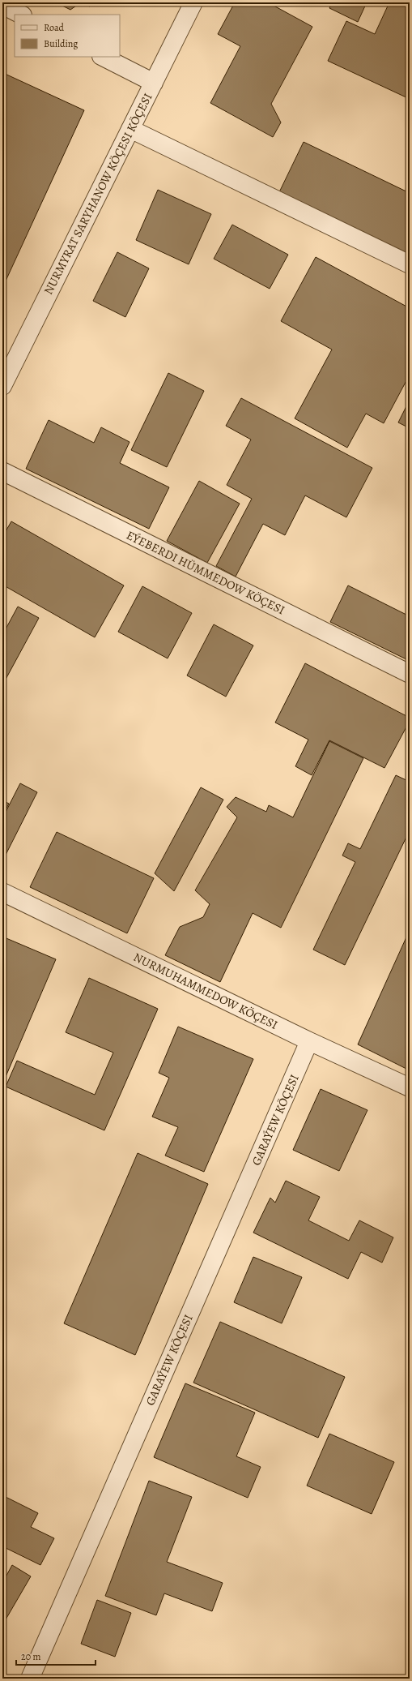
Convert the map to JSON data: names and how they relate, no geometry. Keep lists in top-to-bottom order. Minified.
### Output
{"streets":{"street":["NURMYRAT SARYHANOW KÖÇESI KÖÇESI","EÝEBERDI HÜMMEDOW KÖÇESI","NURMUHAMMEDOW KÖÇESI","GARAÝEW KÖÇESI"]},"crossings":[["NURMUHAMMEDOW KÖÇESI","GARAÝEW KÖÇESI"]],"legend":["Road","Building"],"scale_bar":"20 m"}
